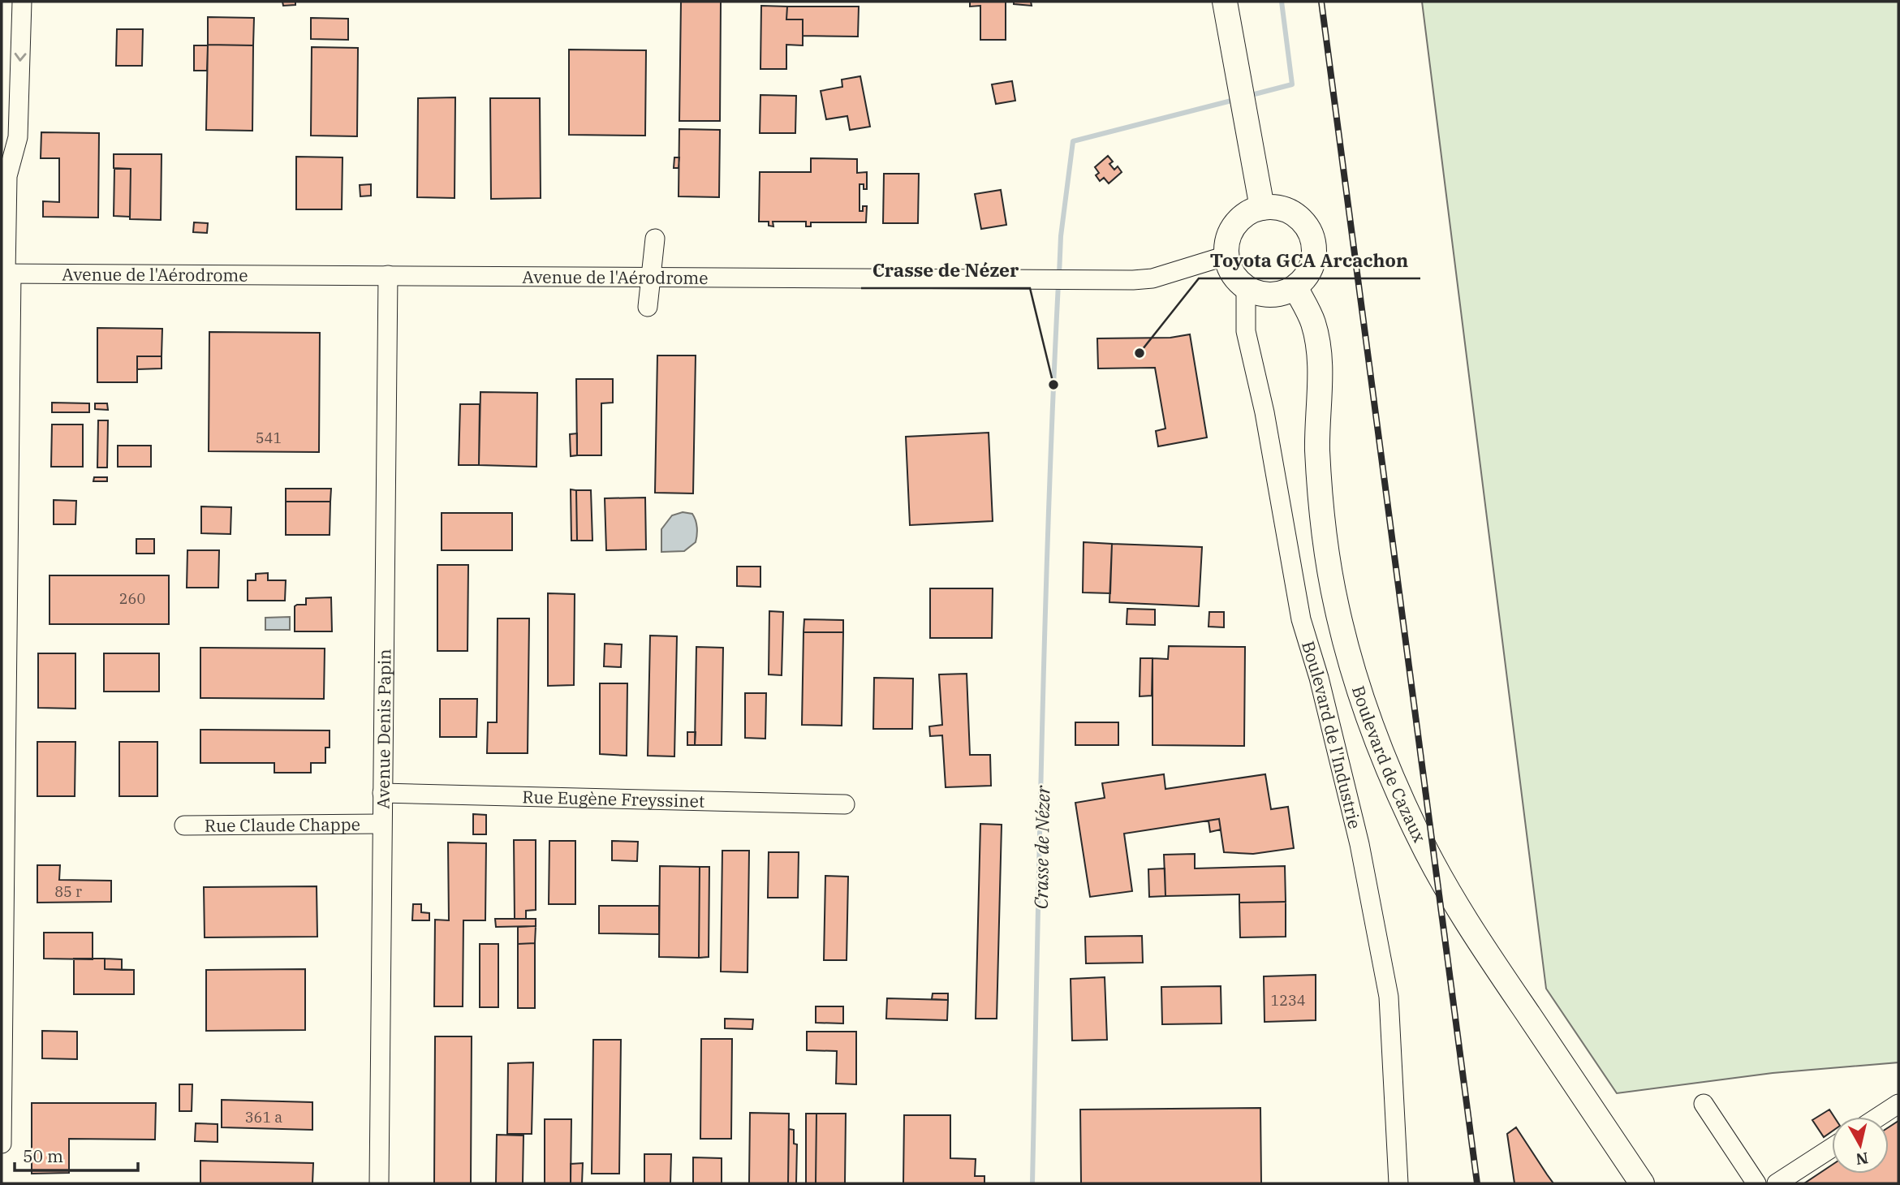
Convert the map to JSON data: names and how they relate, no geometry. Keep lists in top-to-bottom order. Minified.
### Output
{"streets":{"main road":["Boulevard de Cazaux"],"street":["Avenue de l'Aérodrome","Avenue Denis Papin","Boulevard de l'Industrie","Rue Eugène Freyssinet","Rue Claude Chappe"]},"crossings":[["Avenue de l'Aérodrome","Avenue Denis Papin"],["Avenue de l'Aérodrome","Boulevard de l'Industrie"],["Avenue de l'Aérodrome","Boulevard de Cazaux"],["Avenue Denis Papin","Rue Eugène Freyssinet"],["Avenue Denis Papin","Rue Claude Chappe"],["Boulevard de l'Industrie","Boulevard de Cazaux"]],"water":["Crasse de Nézer"],"places":["Toyota GCA Arcachon","Crasse de Nézer"],"house_numbers":["541","260","85 r","1234","361 a"],"scale_bar":"50 m","north":"bottom"}
